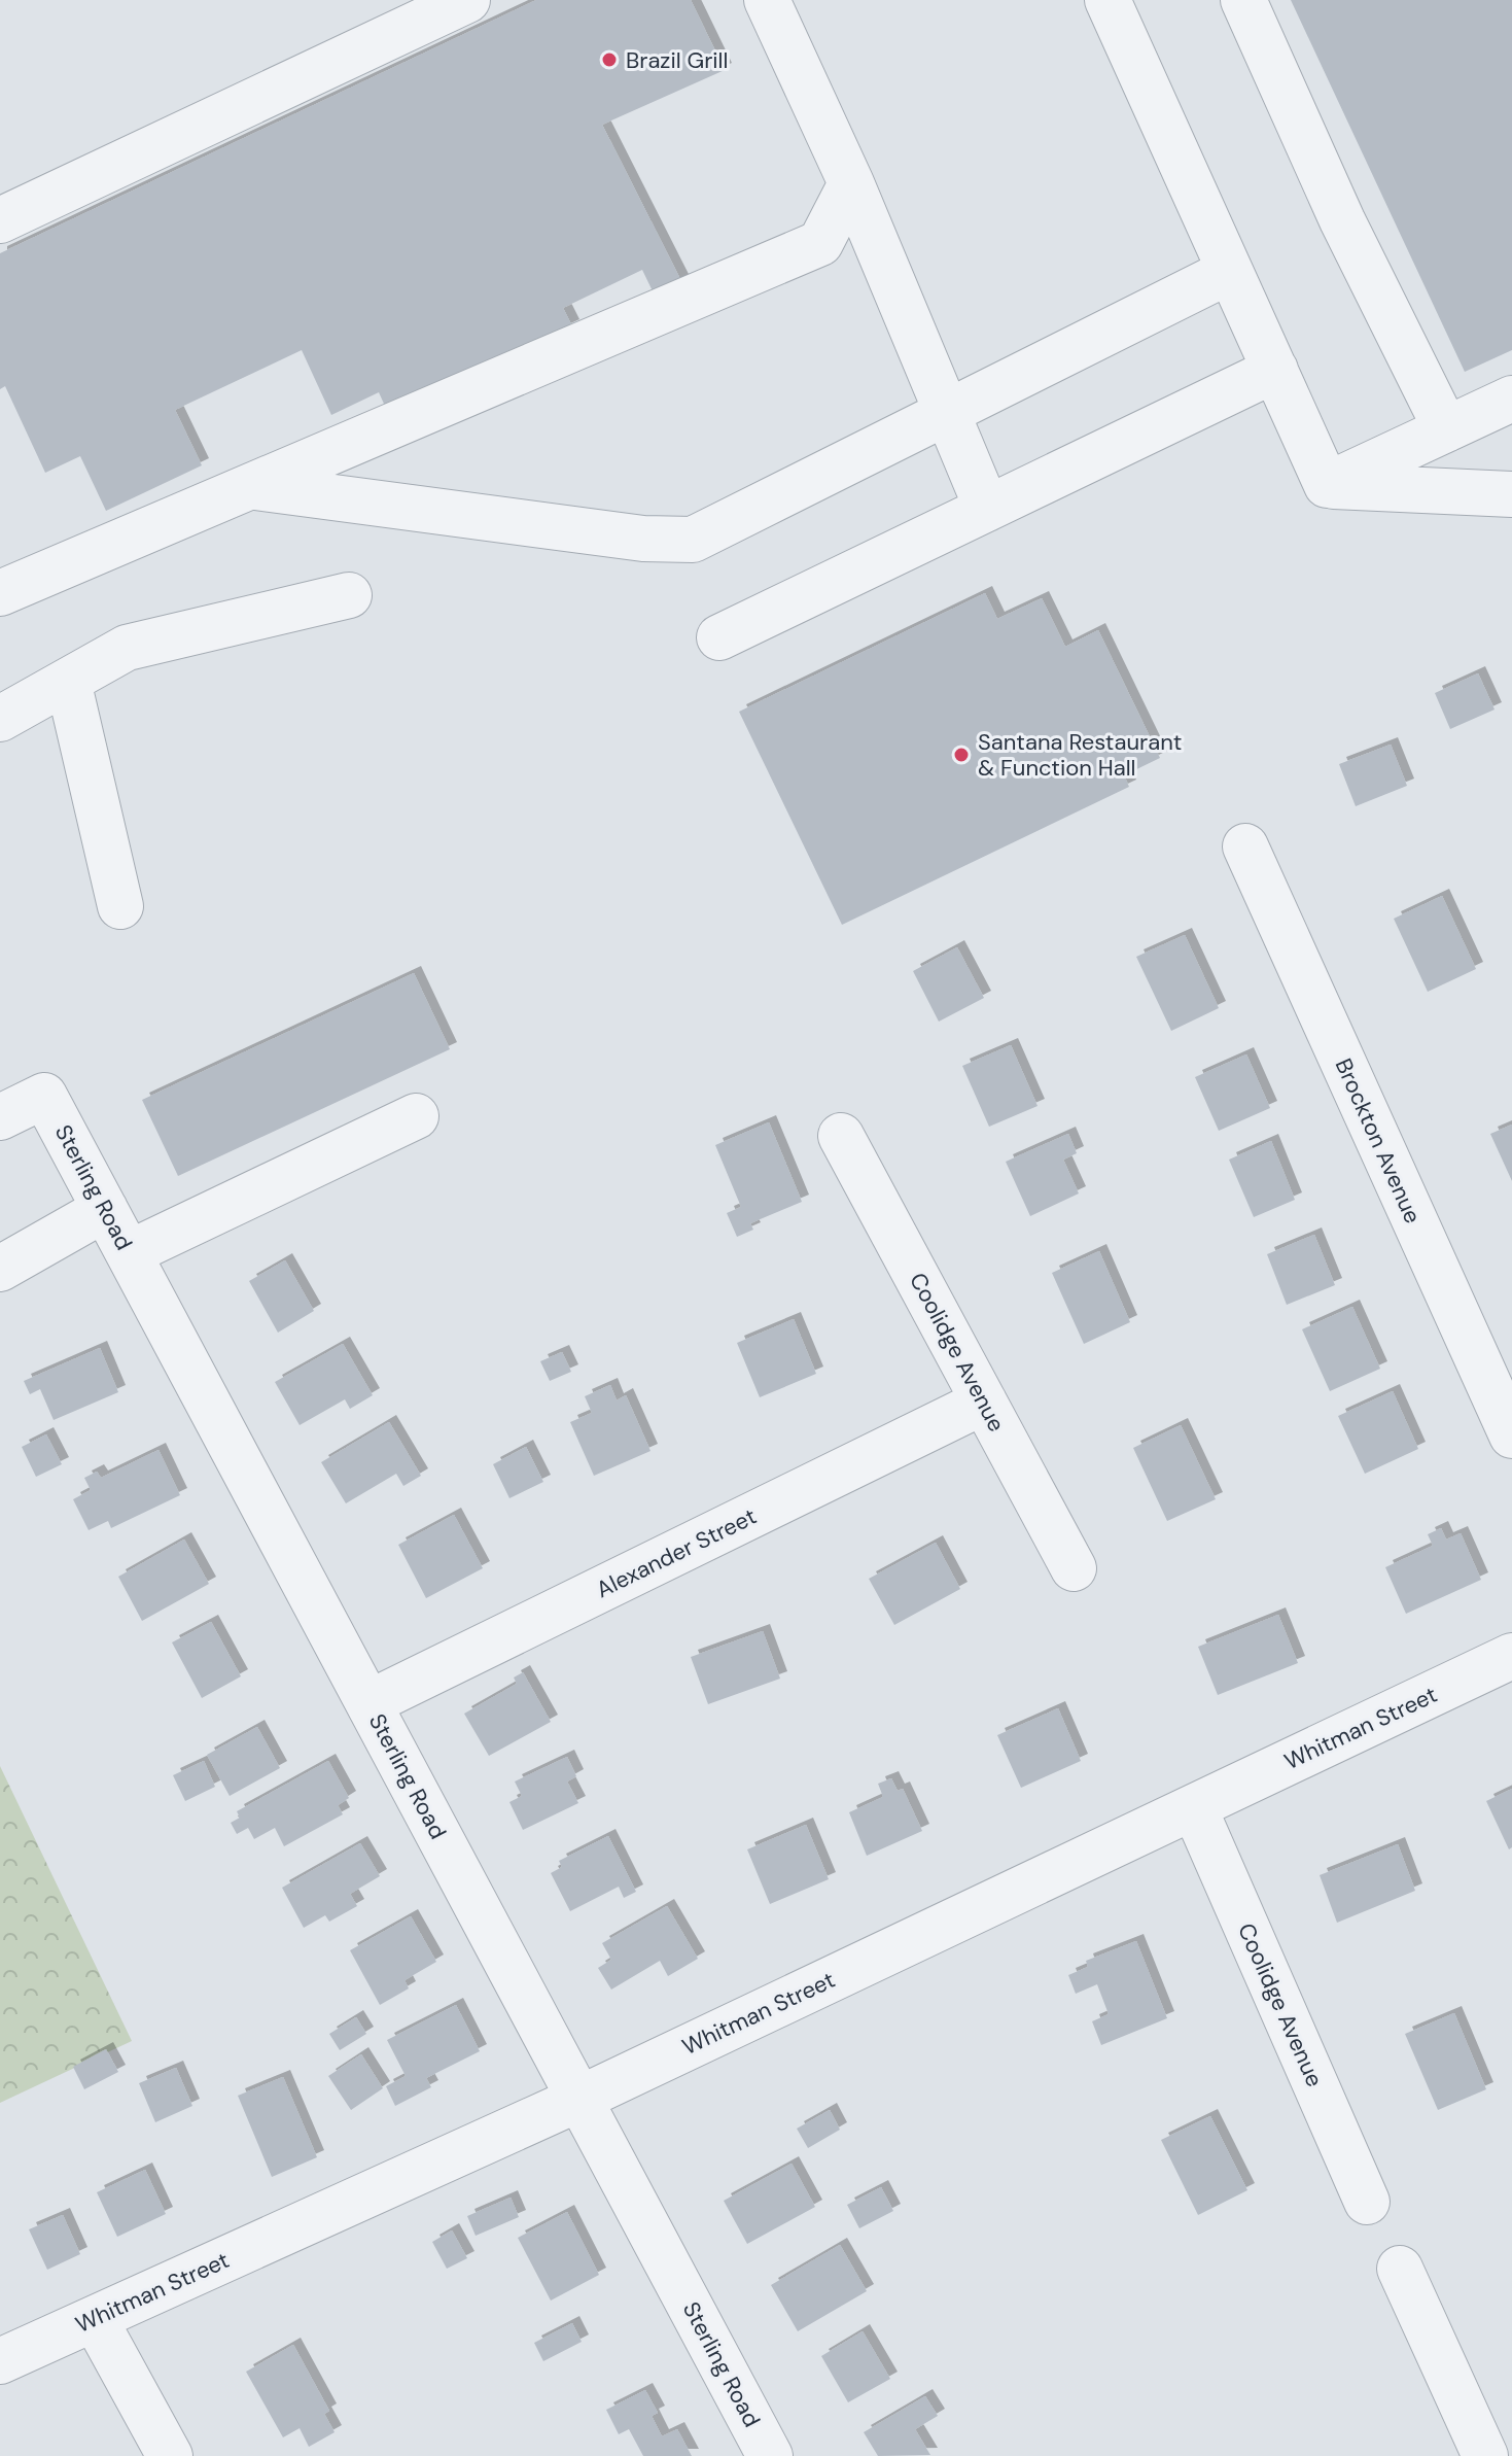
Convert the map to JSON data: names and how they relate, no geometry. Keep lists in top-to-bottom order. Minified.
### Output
{"streets":{"street":["Brockton Avenue","Sterling Road","Coolidge Avenue","Alexander Street","Whitman Street"]},"crossings":[["Sterling Road","Alexander Street"],["Sterling Road","Whitman Street"],["Coolidge Avenue","Alexander Street"],["Coolidge Avenue","Whitman Street"]],"places":["Brazil Grill","Santana Restaurant & Function Hall"]}
